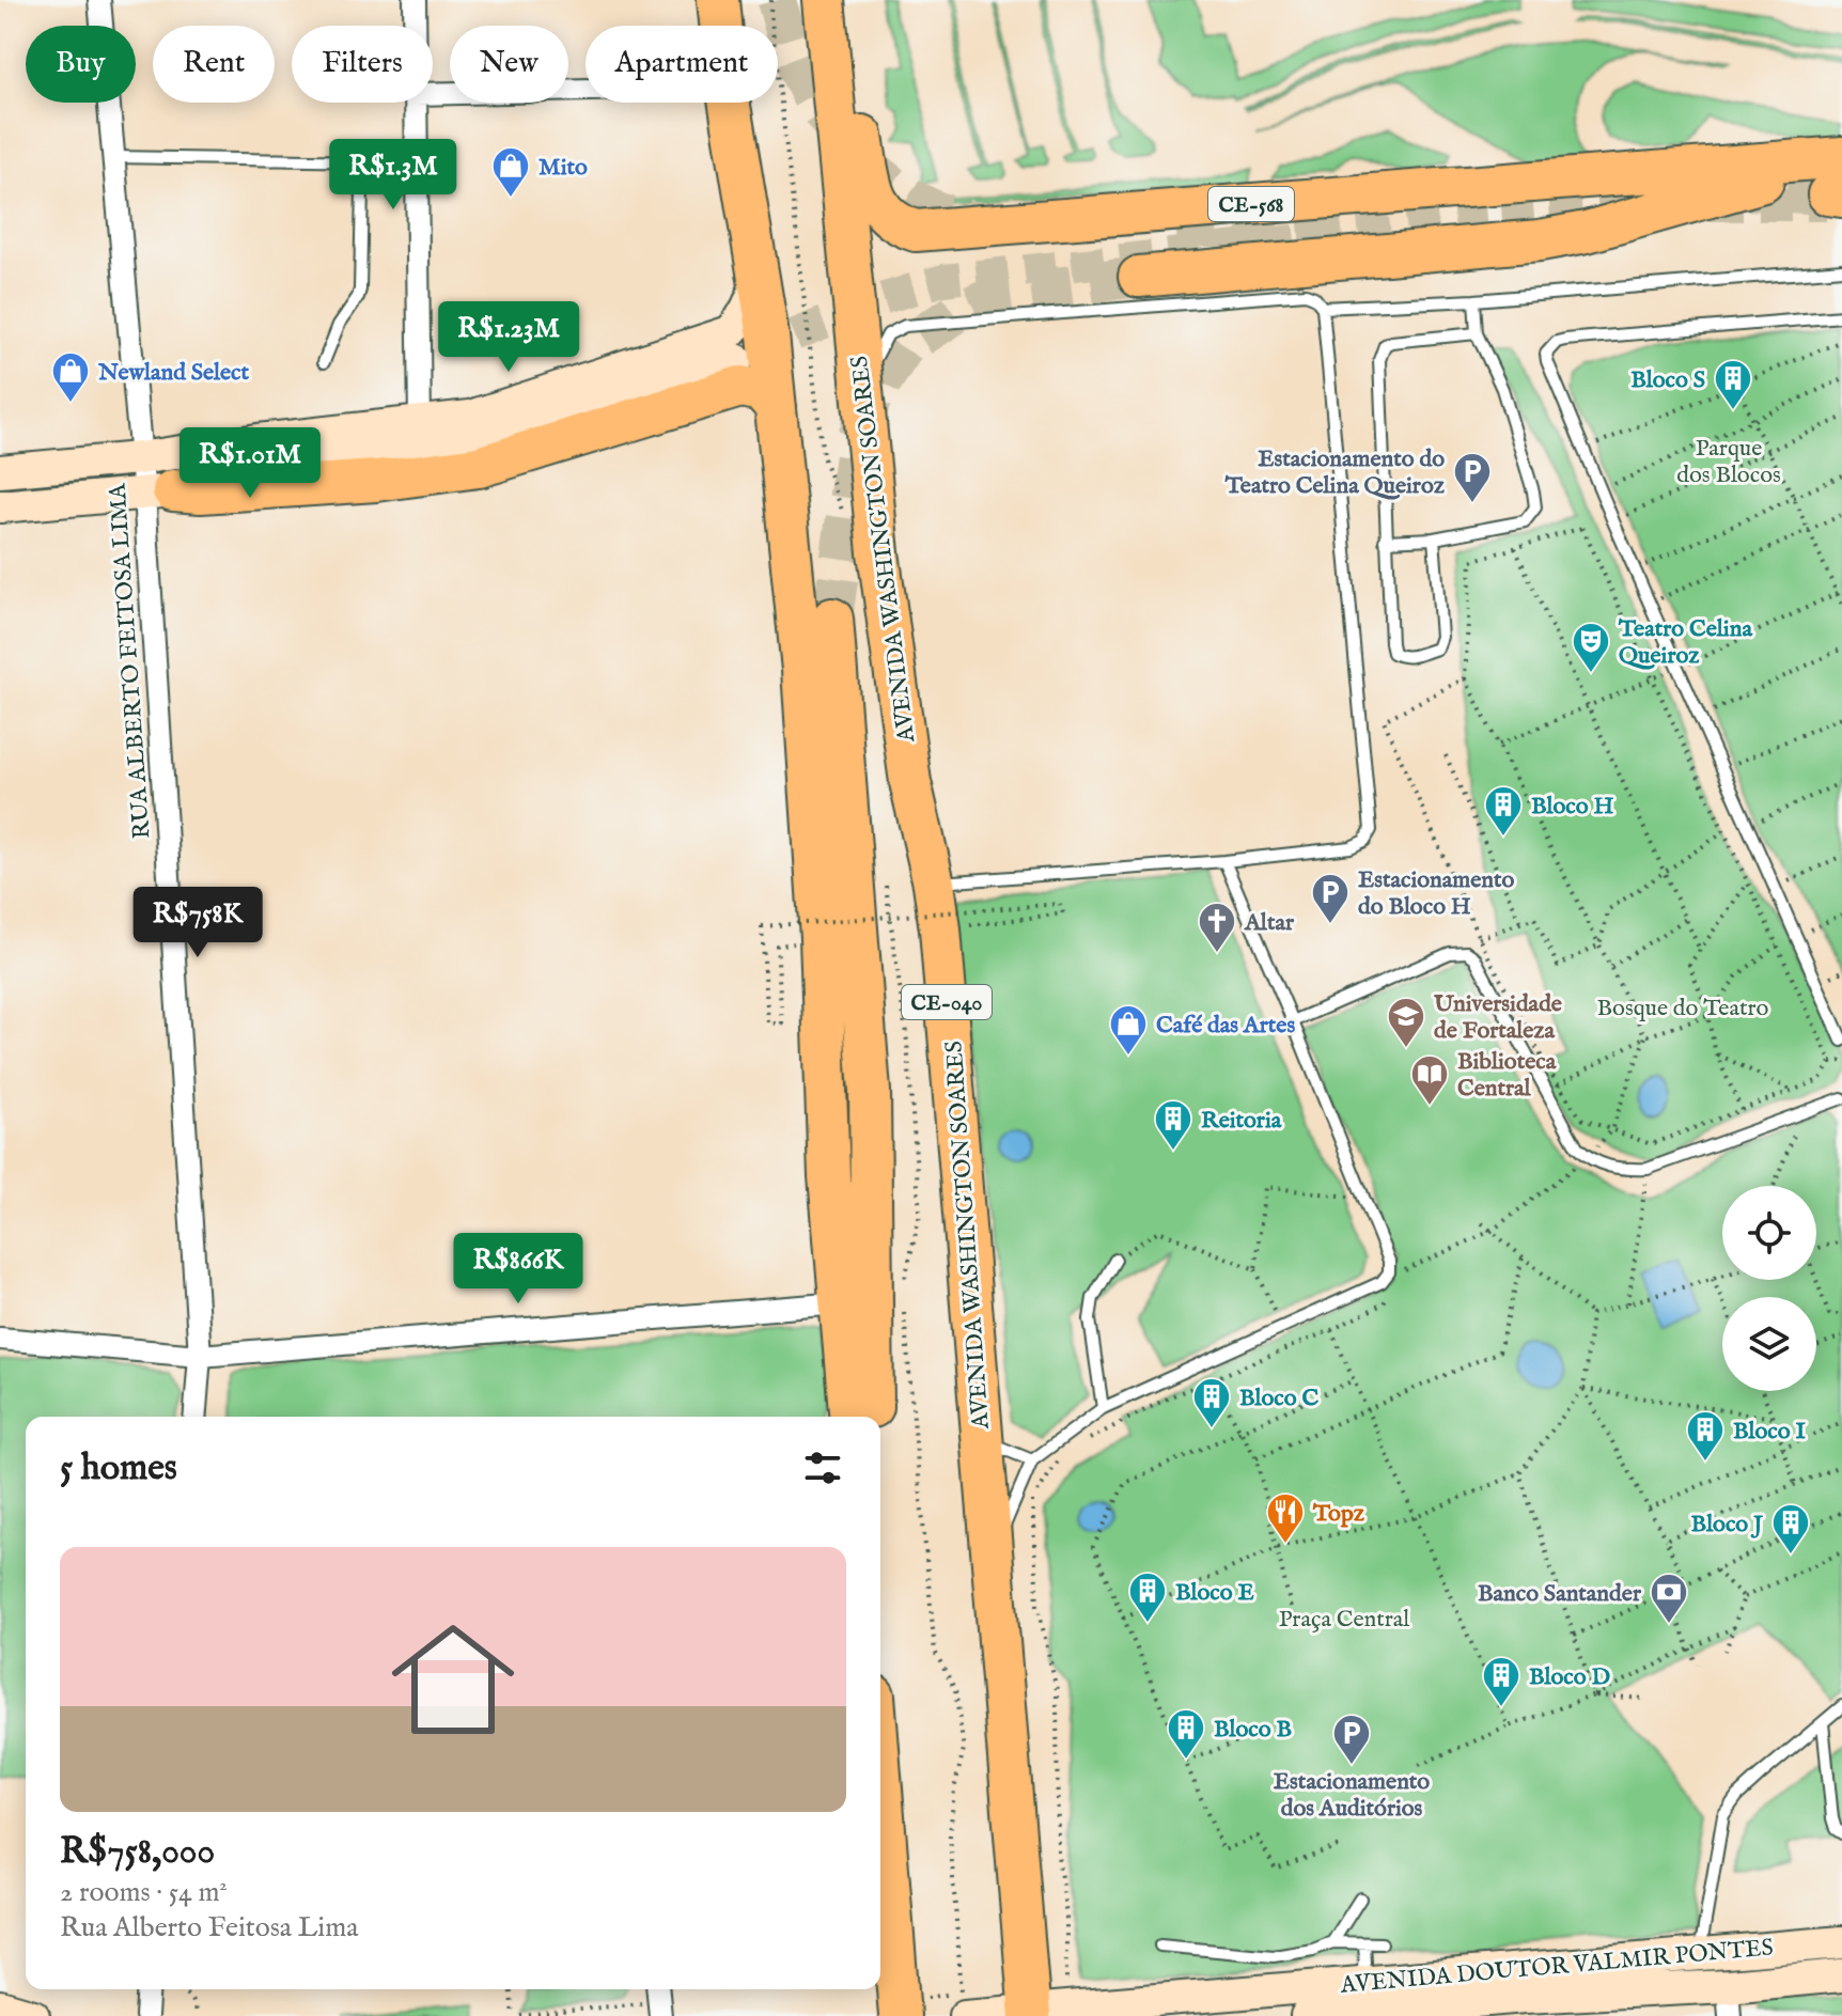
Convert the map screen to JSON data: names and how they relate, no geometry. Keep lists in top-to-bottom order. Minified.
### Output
{"streets":{"highway":["CE-568","AVENIDA WASHINGTON SOARES","CE-040"],"main road":["AVENIDA DOUTOR VALMIR PONTES"],"street":["RUA ALBERTO FEITOSA LIMA"]},"crossings":[["AVENIDA WASHINGTON SOARES","AVENIDA DOUTOR VALMIR PONTES"]],"parks":["Parque dos Blocos","Bosque do Teatro","Praça Central"],"places":{"shop":["Mito","Newland Select","Café das Artes"],"building":["Bloco S","Bloco H","Reitoria","Bloco C","Bloco I","Bloco J","Bloco E","Bloco D","Bloco B"],"parking":["Estacionamento do Teatro Celina Queiroz","Estacionamento do Bloco H","Estacionamento dos Auditórios"],"theatre":["Teatro Celina Queiroz"],"church":["Altar"],"school or university":["Universidade de Fortaleza"],"library":["Biblioteca Central"],"restaurant":["Topz"],"bank":["Banco Santander"]},"page":{"chip":["Buy","Rent","Filters","New","Apartment"],"price":["R$1.3M","R$1.23M","R$1.01M","R$758K","R$866K"],"heading":"5 homes","list":[{"name":"R$758,000","note":"2 rooms · 54 m² · Rua Alberto Feitosa Lima"}]}}
